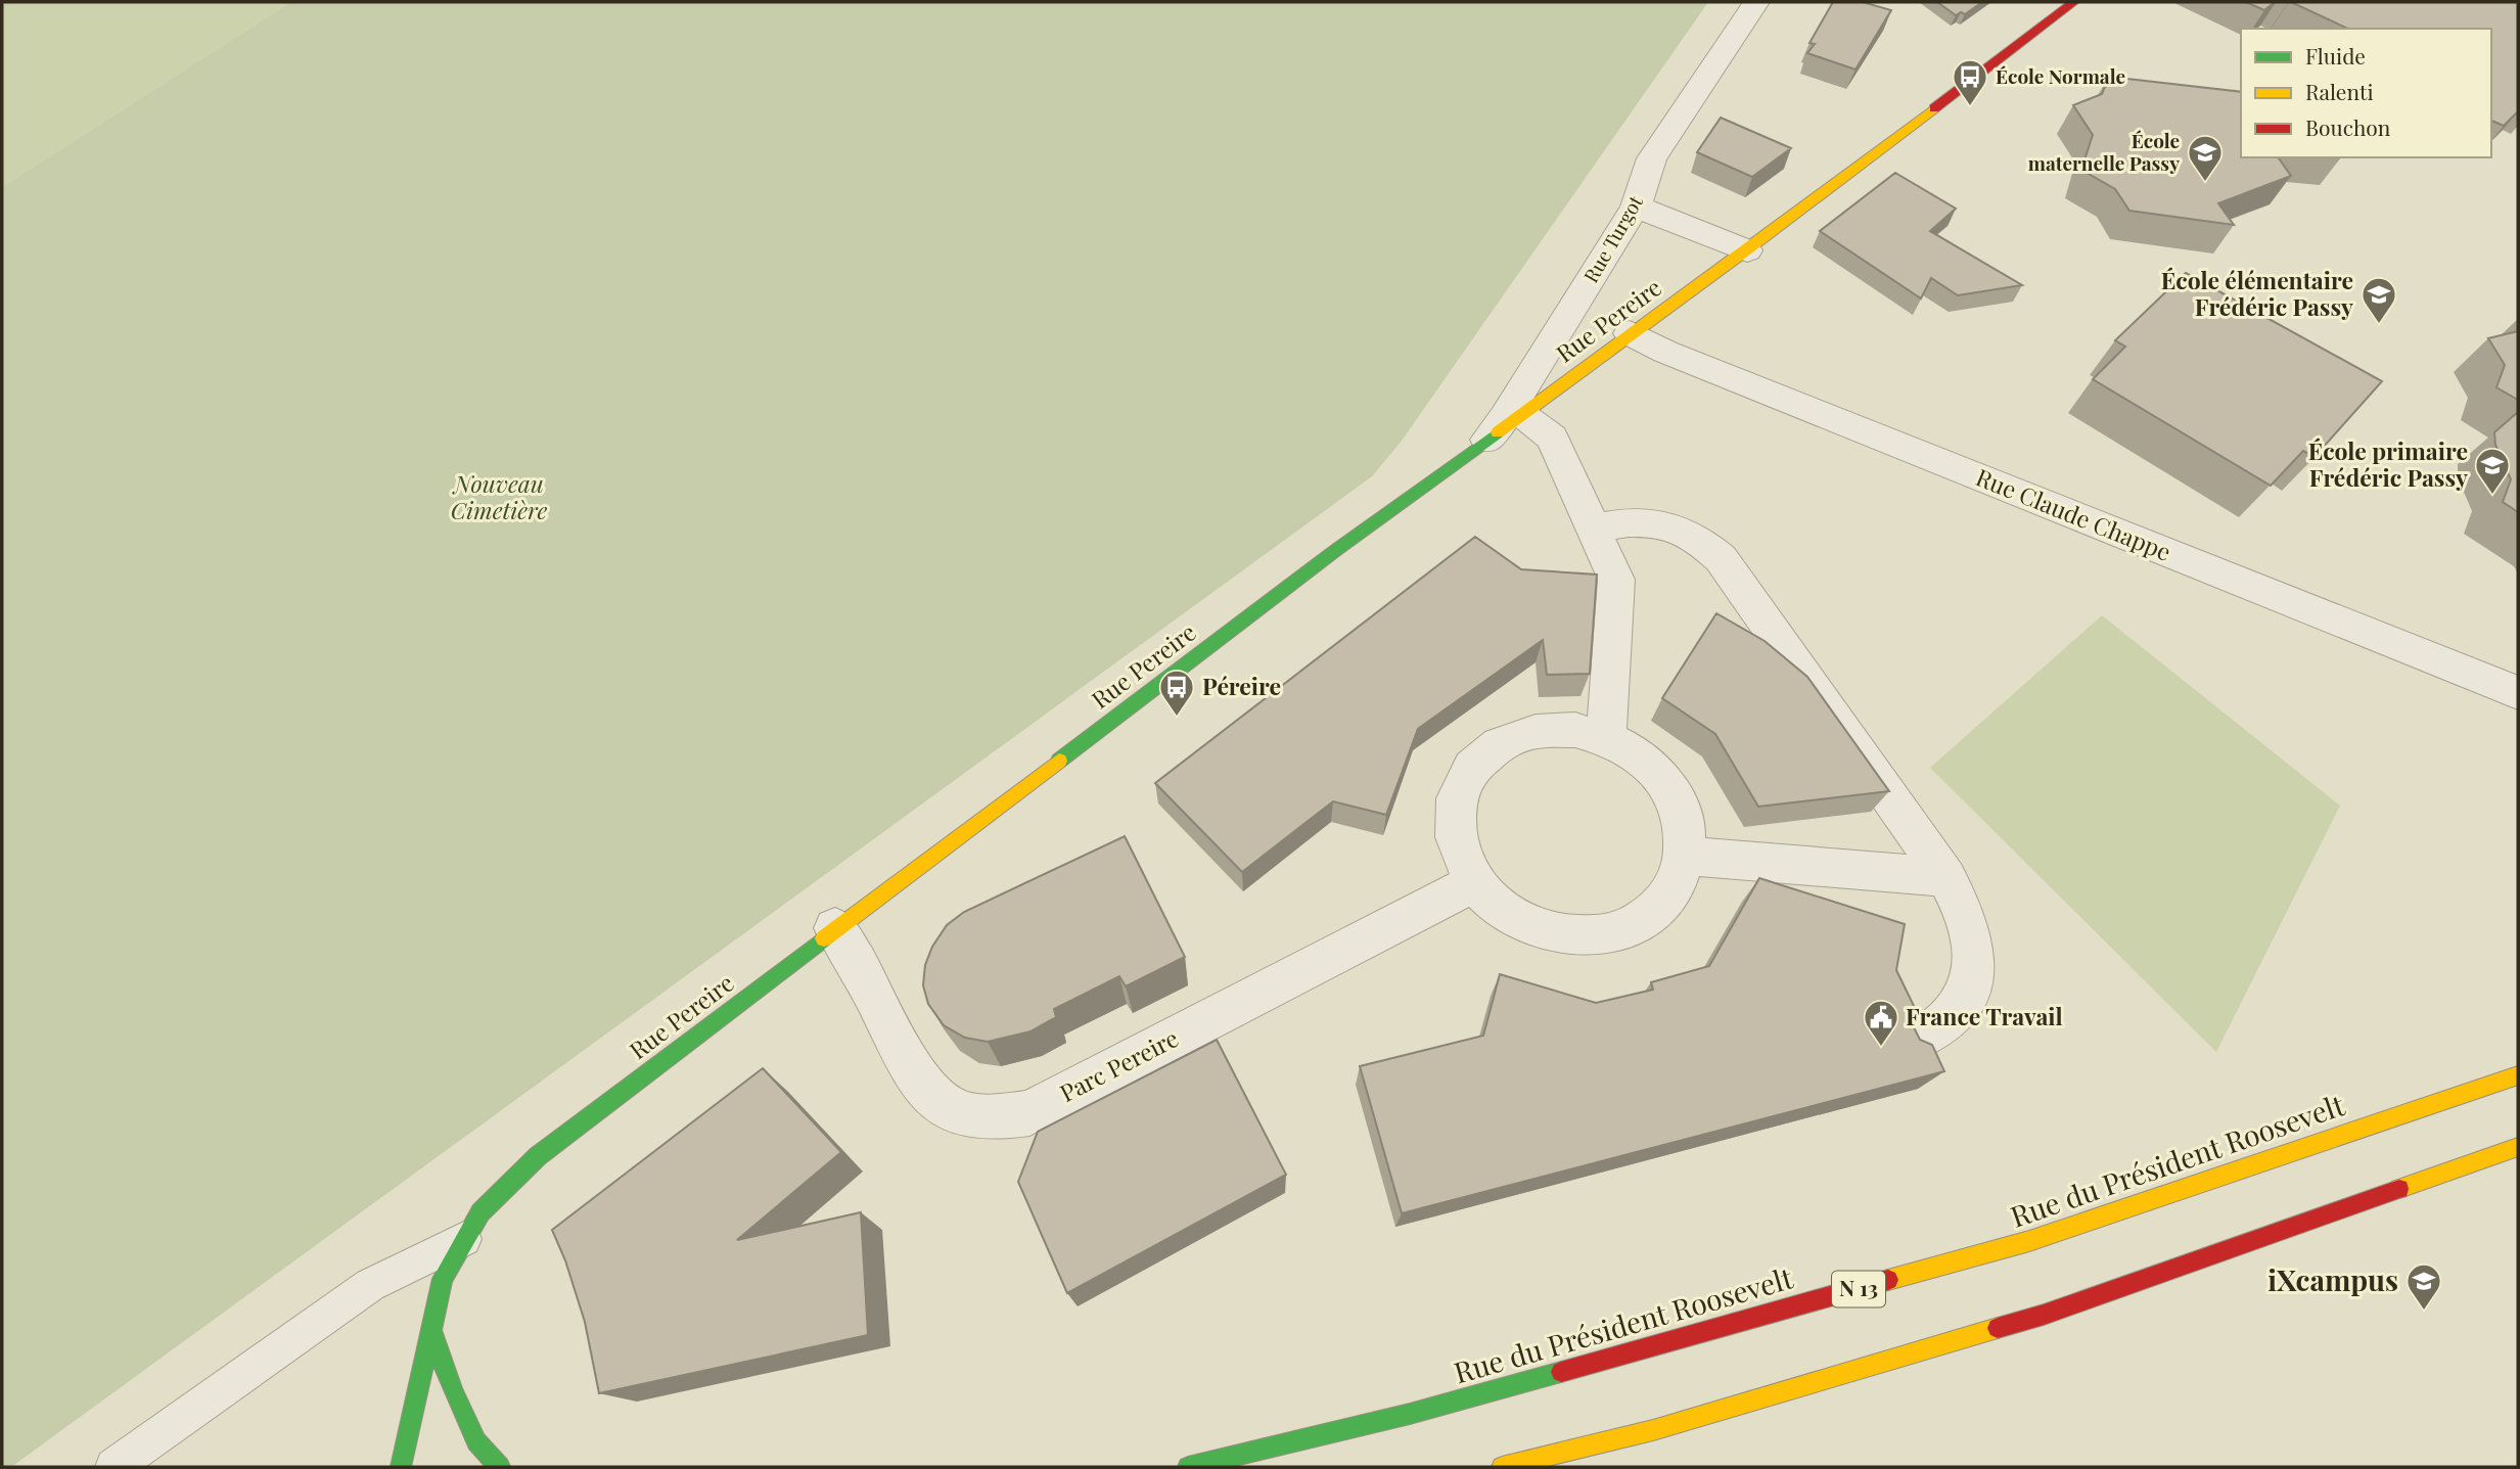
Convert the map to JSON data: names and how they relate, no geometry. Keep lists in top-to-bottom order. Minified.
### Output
{"streets":{"street":["Rue Turgot","Rue Pereire","Rue Claude Chappe","Parc Pereire","Rue du Président Roosevelt","N 13"]},"crossings":[["Rue Turgot","Rue Pereire"],["Rue Pereire","Rue Claude Chappe"],["Rue Pereire","Parc Pereire"]],"parks":["Nouveau Cimetière"],"places":{"bus stop":["École Normale","Péreire"],"school or university":["École maternelle Passy","École élémentaire Frédéric Passy","École primaire Frédéric Passy","iXcampus"],"public building":["France Travail"]},"legend":["Fluide","Ralenti","Bouchon"]}
